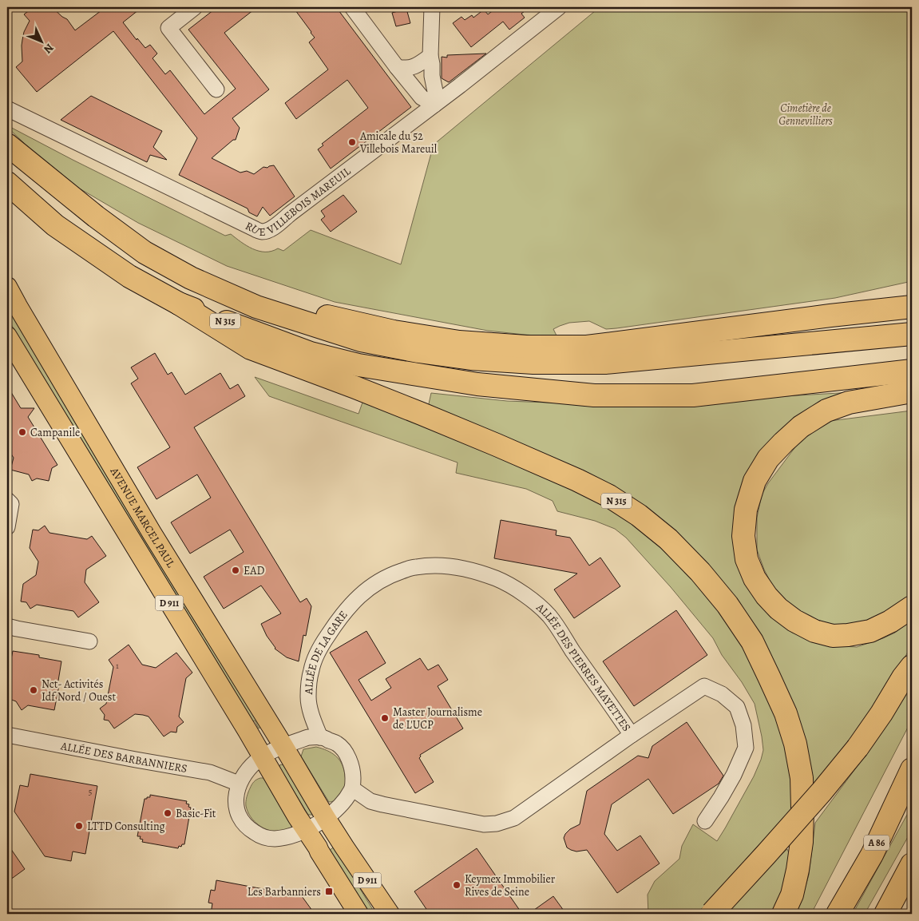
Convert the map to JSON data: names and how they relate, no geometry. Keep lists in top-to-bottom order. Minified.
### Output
{"streets":{"highway":["N 315","A 86"],"main road":["AVENUE MARCEL PAUL","D 911"],"street":["RUE VILLEBOIS MAREUIL","ALLÉE DE LA GARE","ALLÉE DES PIERRES MAYETTES","ALLÉE DES BARBANNIERS"]},"crossings":[["ALLÉE DE LA GARE","ALLÉE DES PIERRES MAYETTES"]],"parks":["Cimetière de Gennevilliers"],"places":{"other":["Amicale du 52 Villebois Mareuil","Campanile","EAD","Nct- Activités Idf Nord / Ouest","Master Journalisme de L'UCP","Basic-Fit","LTTD Consulting","Keymex Immobilier Rives de Seine"],"transit":["Les Barbanniers"]},"house_numbers":["1","5"],"north":"bottom right"}
